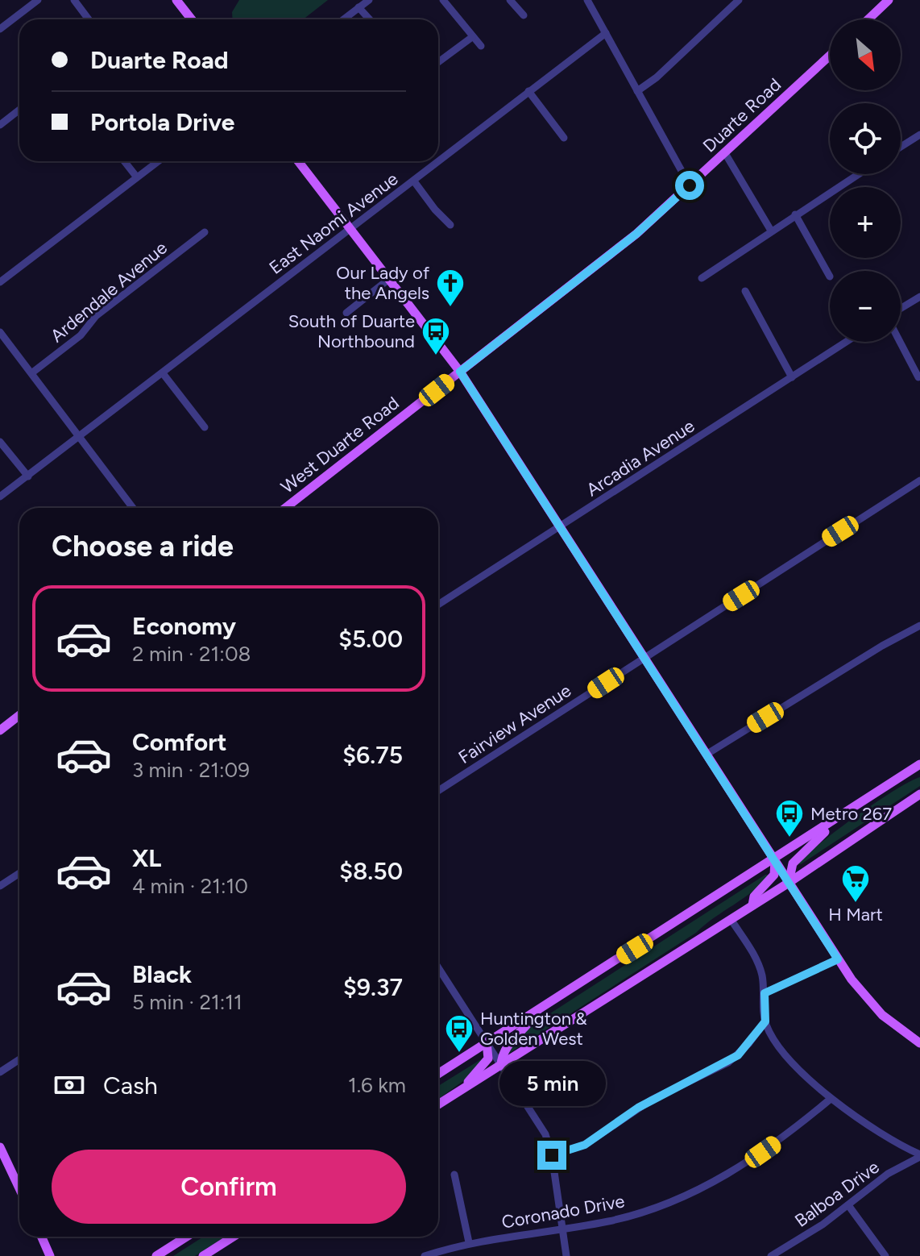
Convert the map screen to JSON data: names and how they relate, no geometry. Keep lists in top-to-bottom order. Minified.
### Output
{"streets":{"main road":["Duarte Road","West Duarte Road"],"street":["East Naomi Avenue","Ardendale Avenue","Arcadia Avenue","Fairview Avenue","Balboa Drive","Coronado Drive"]},"crossings":[["Duarte Road","West Duarte Road"]],"places":{"church":["Our Lady of the Angels"],"bus stop":["South of Duarte Northbound","Metro 267","Huntington & Golden West"],"supermarket":["H Mart"]},"north":"bottom right","page":{"map_buttons":["+","−"],"banner":["Duarte Road","Portola Drive"],"heading":"Choose a ride","list":[{"name":"Economy","note":"2 min · 21:08","value":"$5.00"},{"name":"Comfort","note":"3 min · 21:09","value":"$6.75"},{"name":"XL","note":"4 min · 21:10","value":"$8.50"},{"name":"Black","note":"5 min · 21:11","value":"$9.37"}],"pay":["Cash","1.6 km"],"bubble":"5 min","buttons":"Confirm"}}
